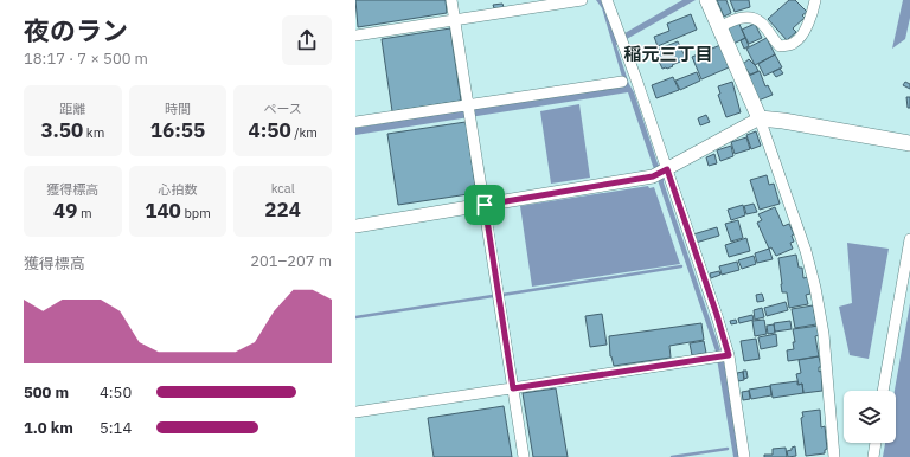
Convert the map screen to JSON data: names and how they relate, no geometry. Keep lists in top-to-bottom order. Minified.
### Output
{"districts":["稲元三丁目"],"page":{"heading":["夜のラン","18:17 · 7 × 500 m"],"stats":[["距離","3.50 km"],["時間","16:55"],["ペース","4:50 /km"],["獲得標高","49 m"],["心拍数","140 bpm"],["kcal","224"]],"chart":["獲得標高","201–207 m"],"list":[{"name":"500 m","note":"4:50"},{"name":"1.0 km","note":"5:14"}]}}
